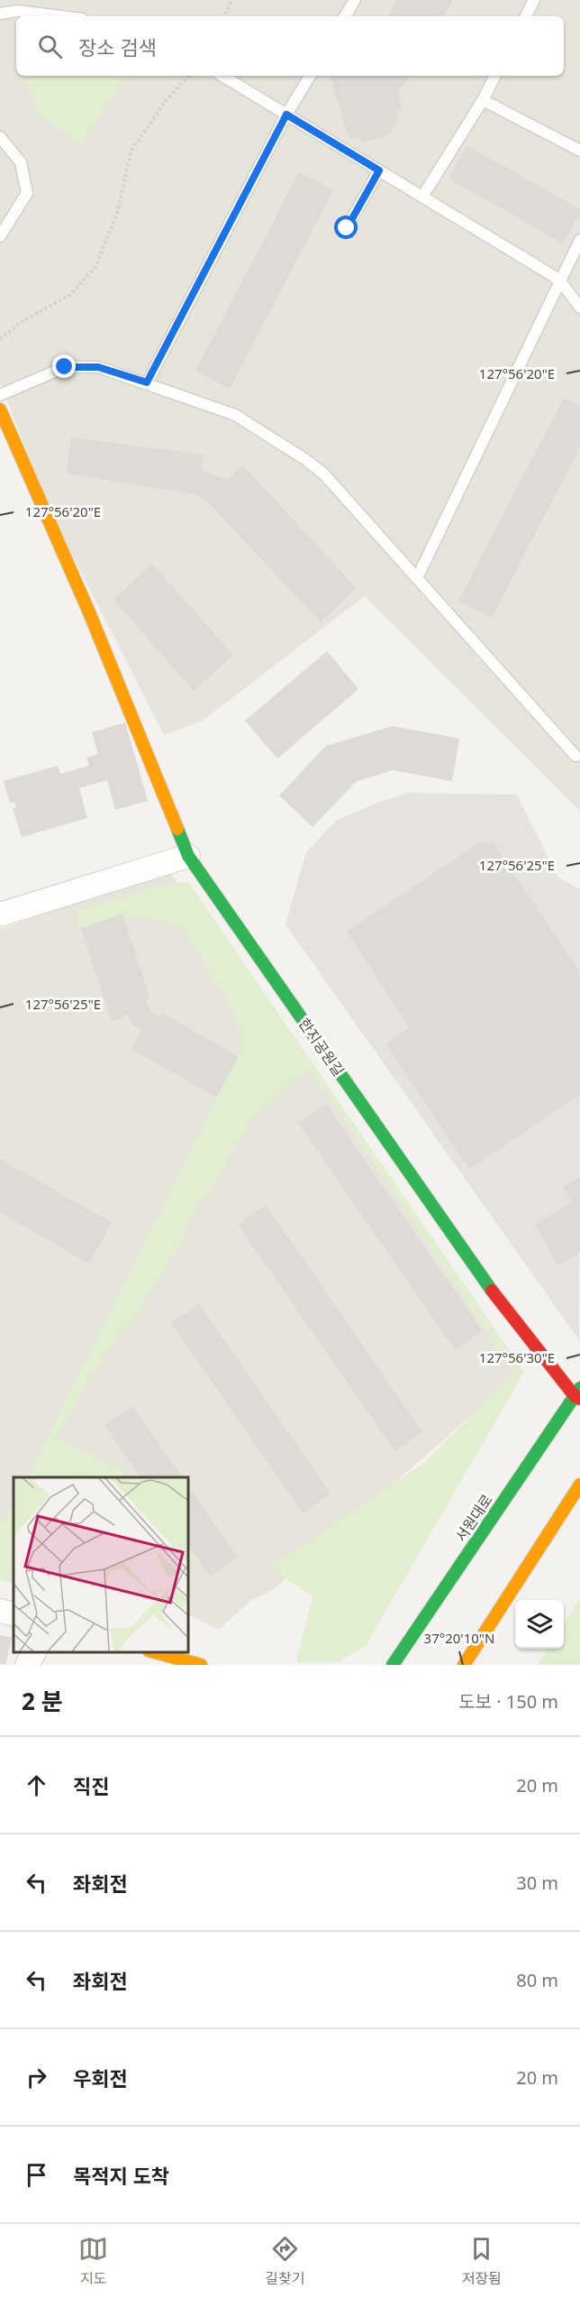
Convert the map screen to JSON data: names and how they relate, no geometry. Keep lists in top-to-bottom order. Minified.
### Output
{"streets":{"street":["한지공원길","서원대로"]},"crossings":[["한지공원길","서원대로"]],"page":{"search":"장소 검색","heading":["2 분","도보 · 150 m"],"list":[["직진","20 m"],["좌회전","30 m"],["좌회전","80 m"],["우회전","20 m"],"목적지 도착"],"nav":["지도","길찾기","저장됨"]},"coordinates":["127°56'20\"E","127°56'25\"E","127°56'30\"E","37°20'10\"N"]}
